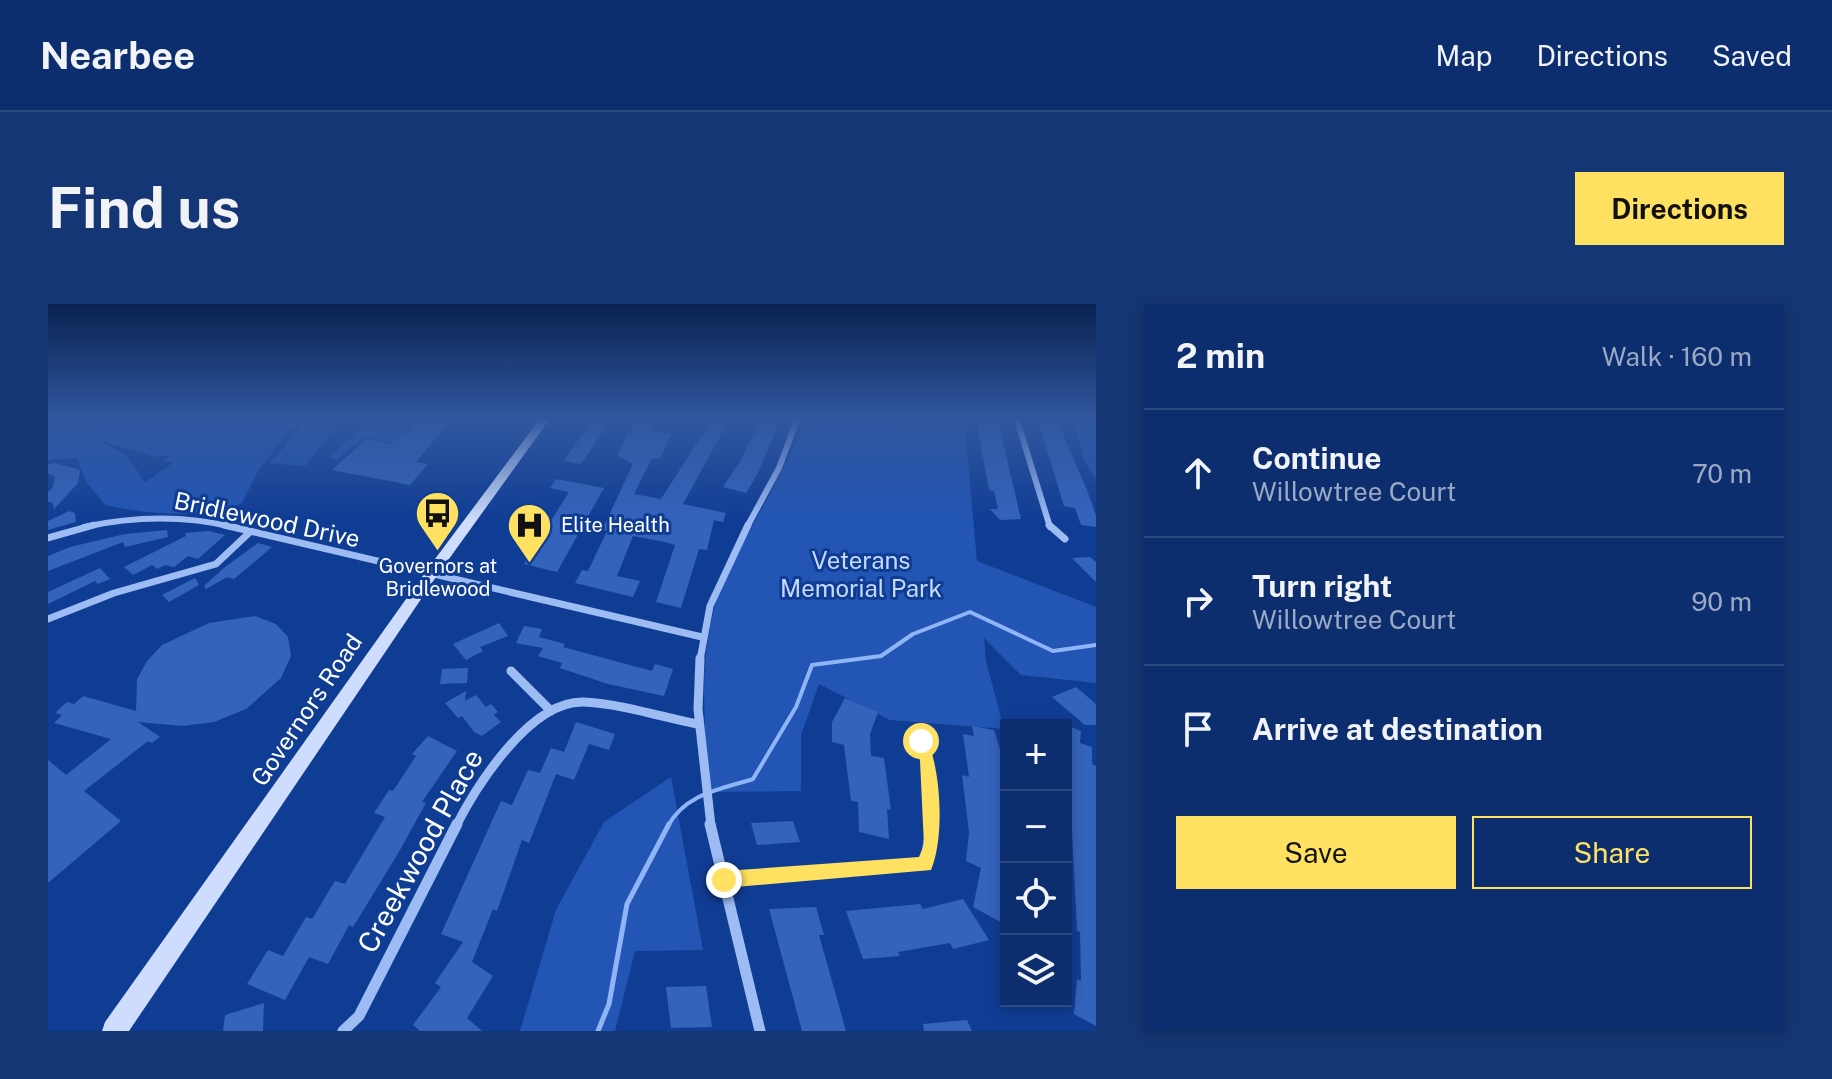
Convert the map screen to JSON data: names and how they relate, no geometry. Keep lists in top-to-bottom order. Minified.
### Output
{"streets":{"main road":["Governors Road"],"street":["Bridlewood Drive","Creekwood Place"]},"crossings":[["Bridlewood Drive","Governors Road"]],"parks":["Veterans Memorial Park"],"places":{"bus stop":["Governors at Bridlewood"],"hospital":["Elite Health"]},"page":{"header":"Nearbee","nav":["Map","Directions","Saved"],"buttons":["Directions",["Save","Share"]],"title":"Find us","heading":["2 min","Walk · 160 m"],"list":[["Continue","Willowtree Court","70 m"],["Turn right","Willowtree Court","90 m"],"Arrive at destination"],"map_buttons":["+","−"]}}
